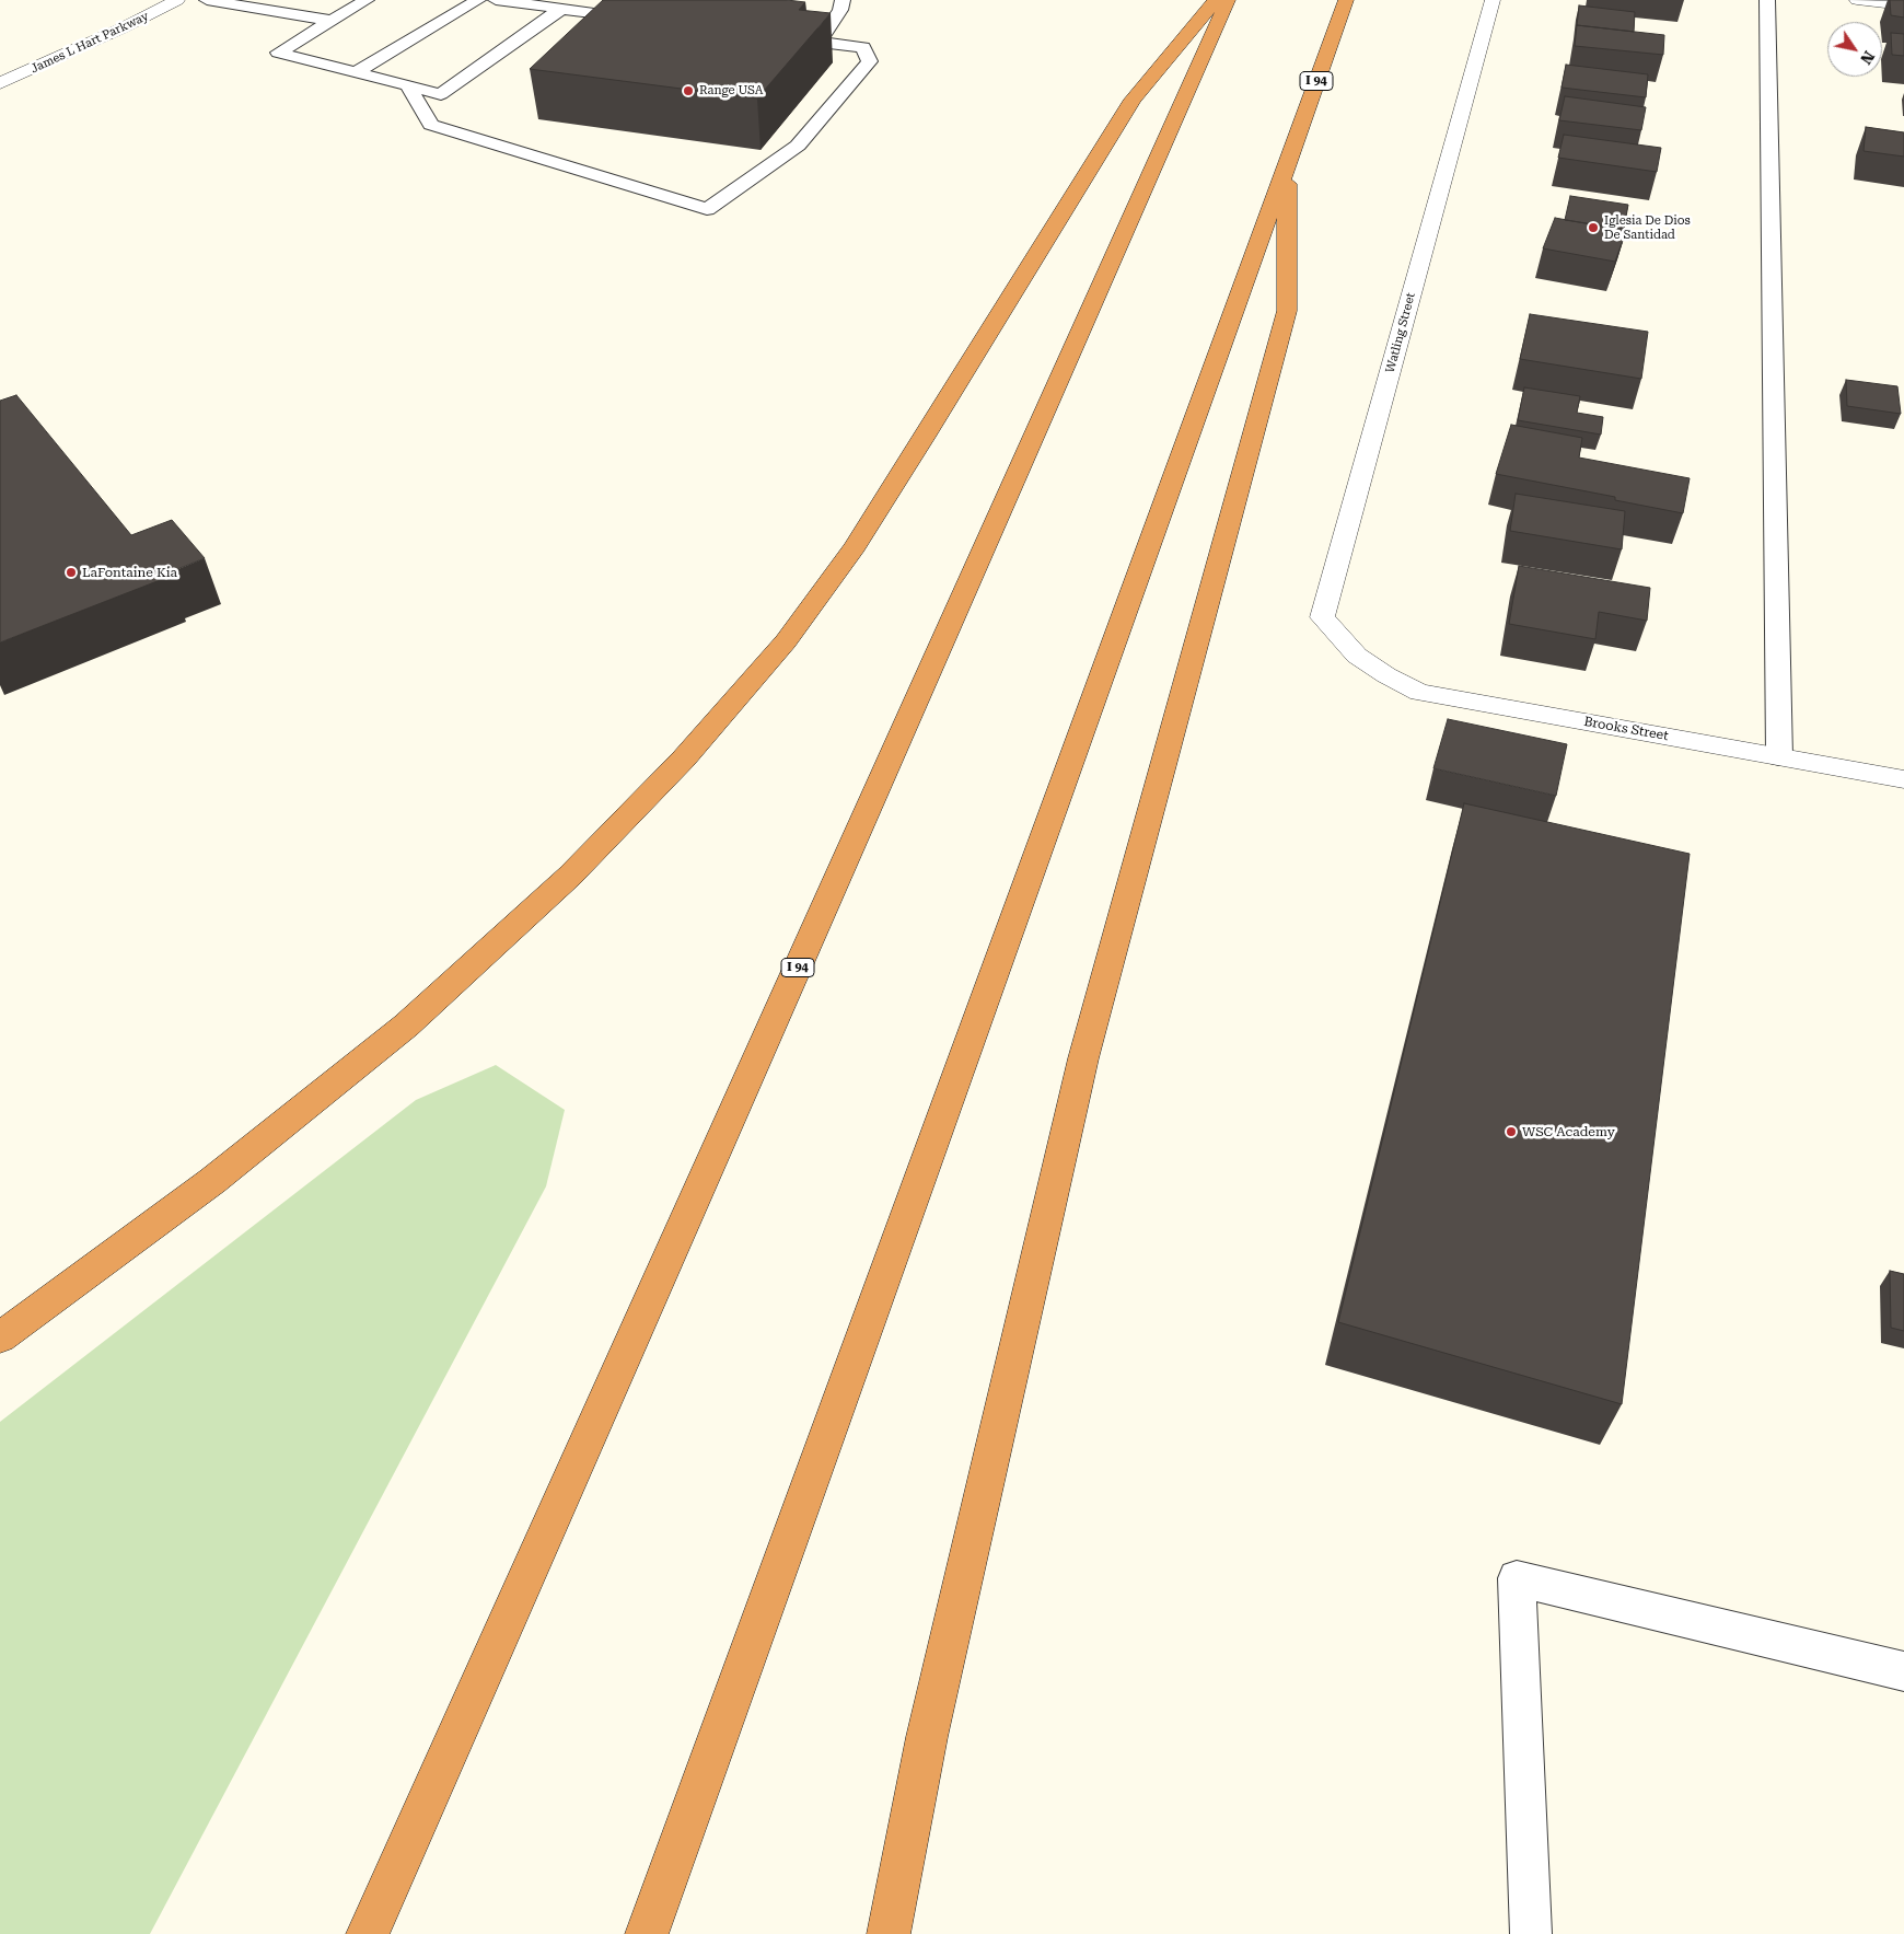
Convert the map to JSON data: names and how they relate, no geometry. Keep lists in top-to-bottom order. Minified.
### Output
{"streets":{"highway":["I 94"],"street":["James L Hart Parkway","Watling Street","Brooks Street"]},"crossings":[["Watling Street","Brooks Street"]],"places":["Range USA","Iglesia De Dios De Santidad","LaFontaine Kia","WSC Academy"],"north":"bottom right"}
